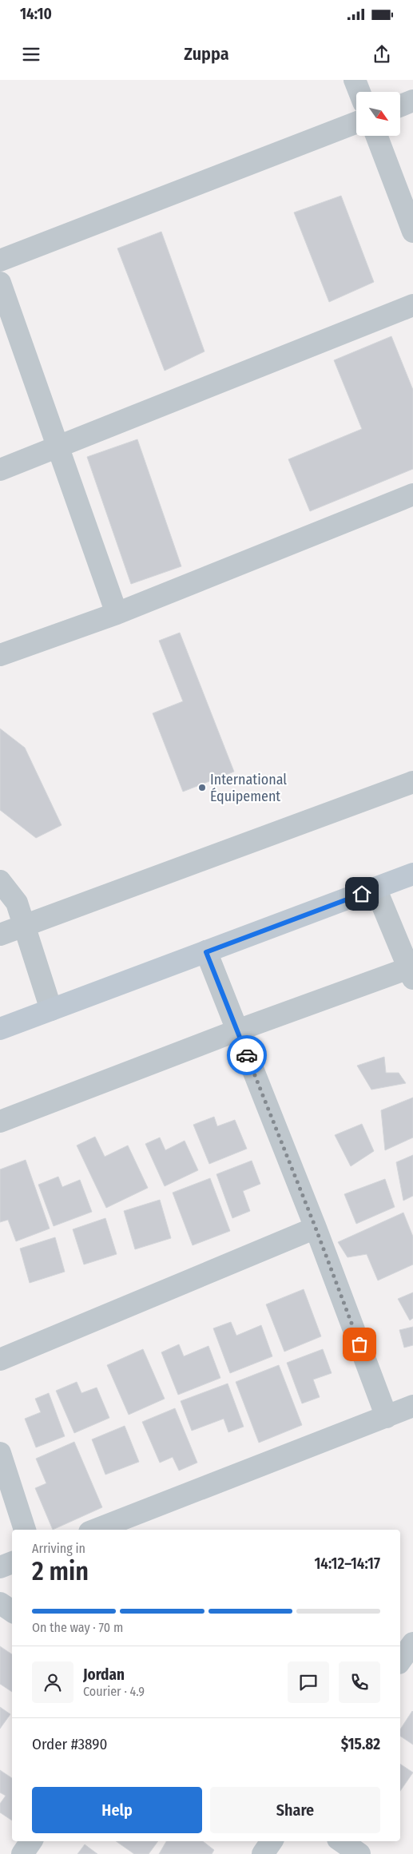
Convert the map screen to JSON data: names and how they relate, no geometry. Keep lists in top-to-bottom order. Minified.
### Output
{"places":["International Équipement"],"north":"bottom right","page":{"status":"14:10","header":"Zuppa","heading":["2 min","Arriving in","14:12–14:17"],"panel":["Jordan","Courier · 4.9","Order #3890","$15.82"],"bar":"On the way · 70 m","buttons":["Help","Share"]}}
